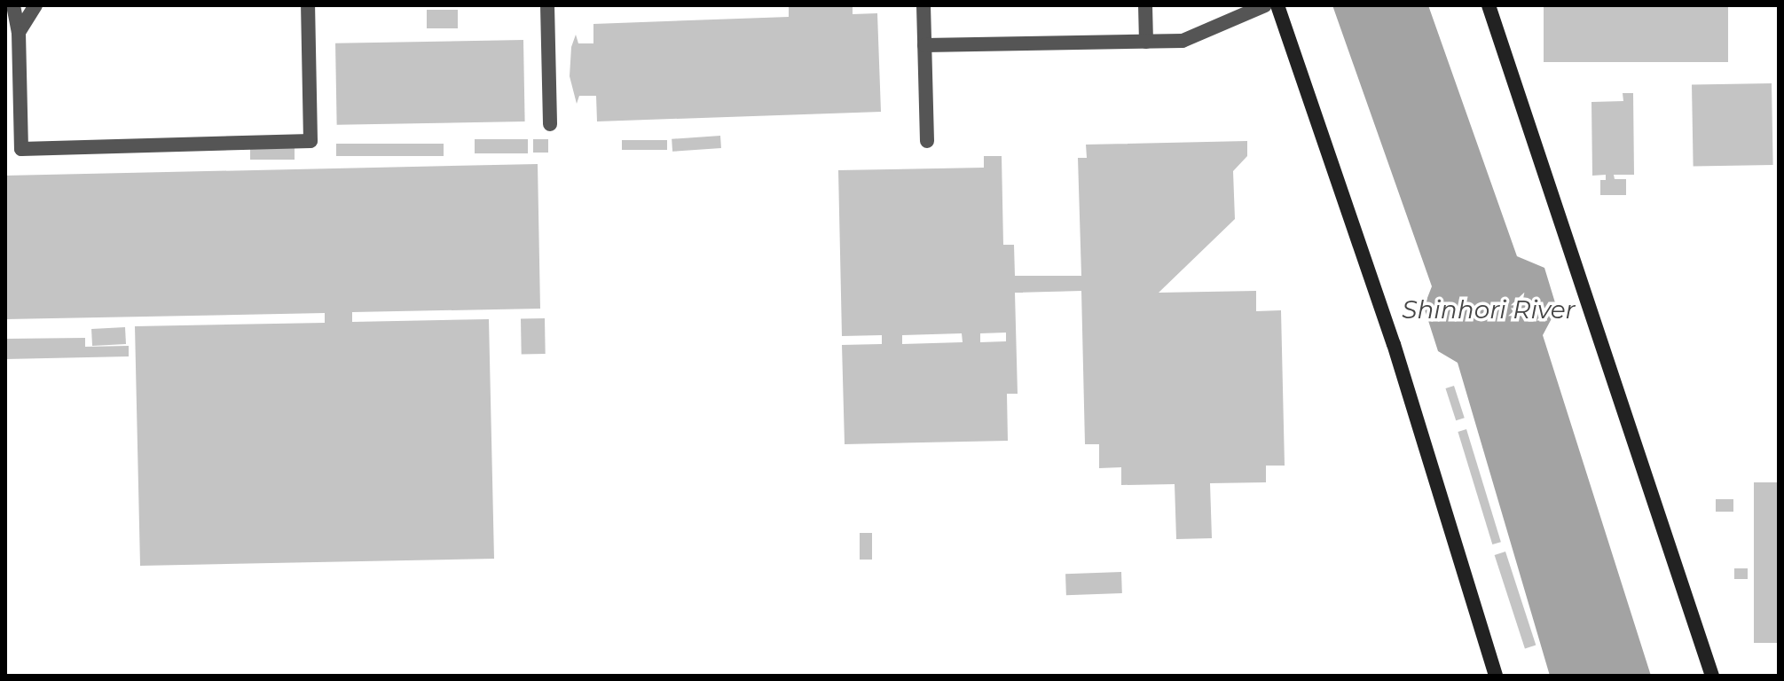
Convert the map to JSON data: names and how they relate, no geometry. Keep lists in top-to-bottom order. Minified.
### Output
{"water":["Shinhori River"]}
